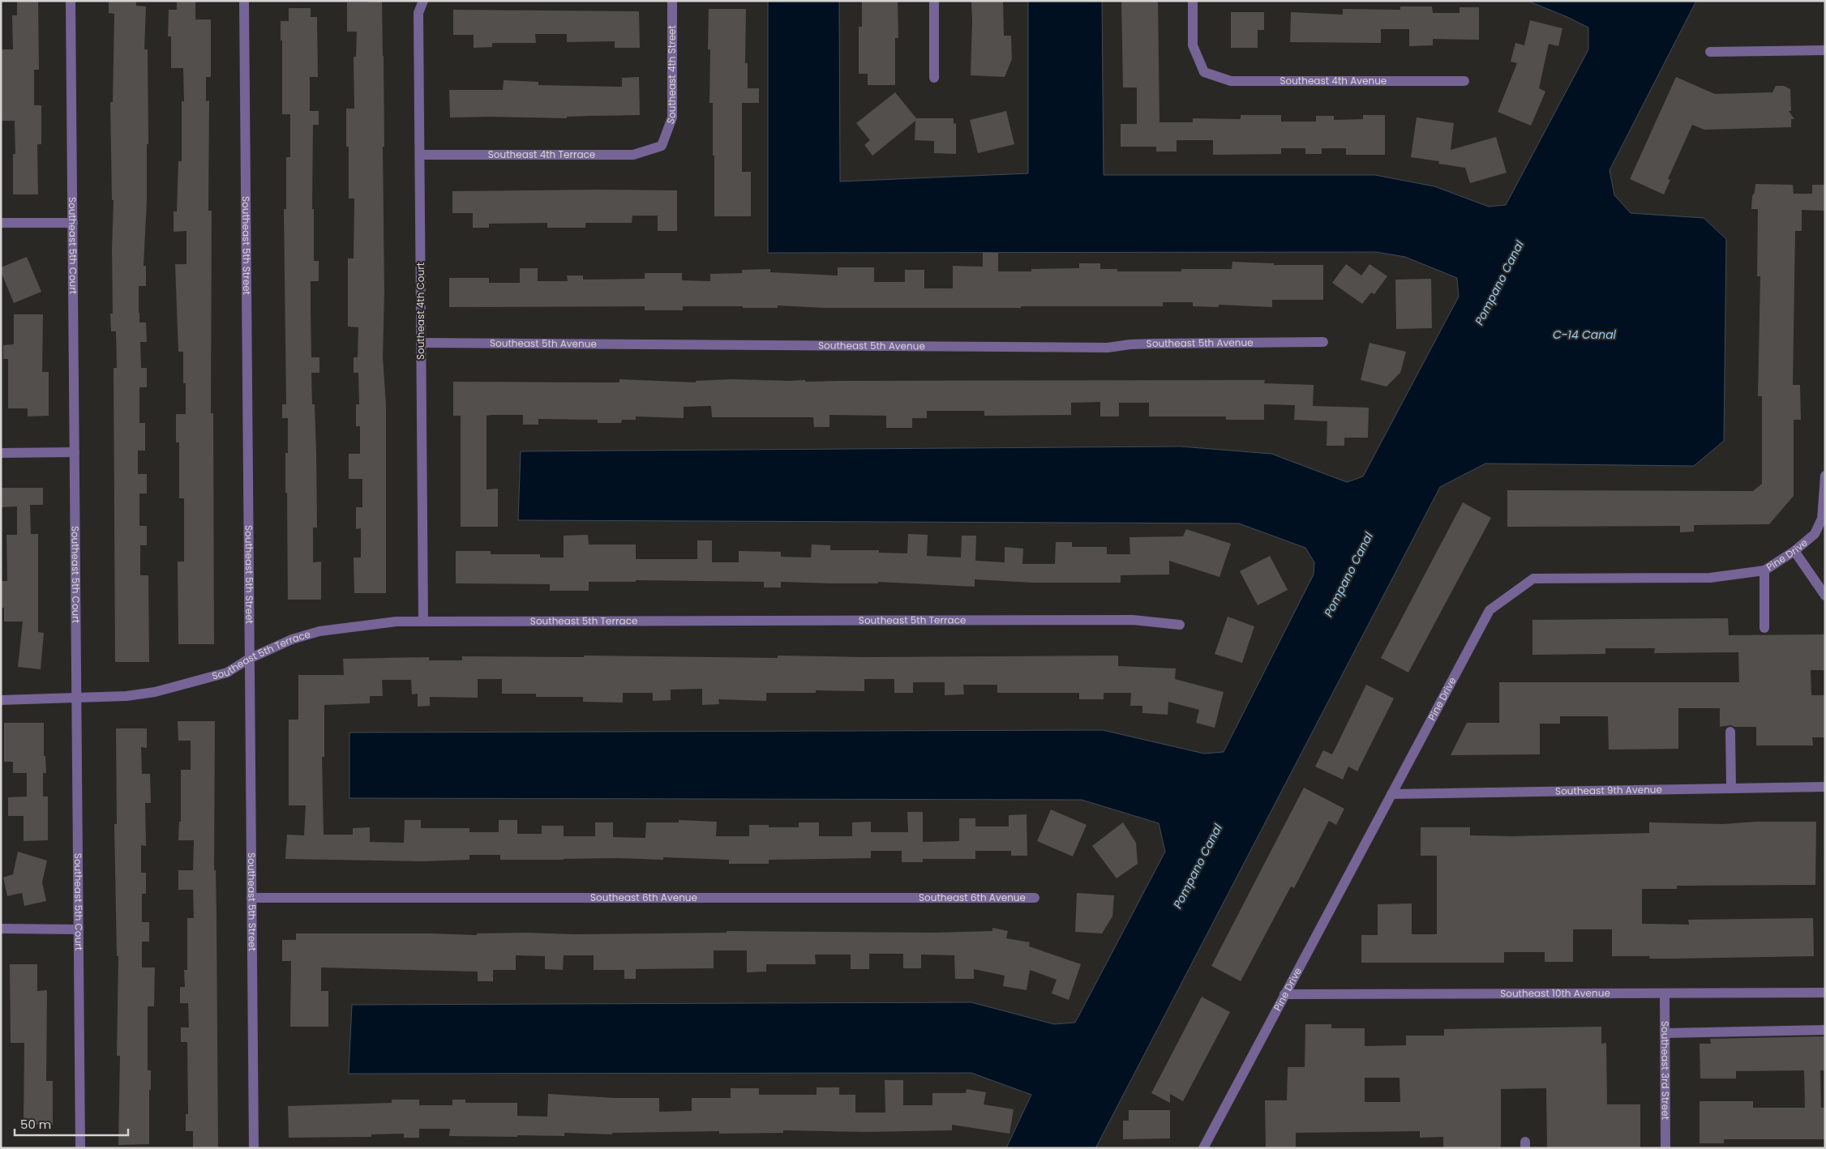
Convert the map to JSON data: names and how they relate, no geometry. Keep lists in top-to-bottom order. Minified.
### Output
{"streets":{"street":["Southeast 4th Street","Southeast 4th Avenue","Southeast 4th Terrace","Southeast 5th Court","Southeast 5th Street","Southeast 4th Court","Southeast 5th Avenue","Pine Drive","Southeast 5th Terrace","Southeast 9th Avenue","Southeast 6th Avenue","Southeast 10th Avenue","Southeast 3rd Street"]},"crossings":[["Southeast 4th Street","Southeast 4th Terrace"],["Southeast 4th Terrace","Southeast 4th Court"],["Southeast 5th Court","Southeast 5th Terrace"],["Southeast 5th Street","Southeast 5th Terrace"],["Southeast 5th Street","Southeast 6th Avenue"],["Southeast 4th Court","Southeast 5th Avenue"],["Southeast 4th Court","Southeast 5th Terrace"],["Pine Drive","Southeast 9th Avenue"],["Pine Drive","Southeast 10th Avenue"],["Southeast 10th Avenue","Southeast 3rd Street"]],"water":["Pompano Canal","C-14 Canal"],"scale_bar":"50 m"}
